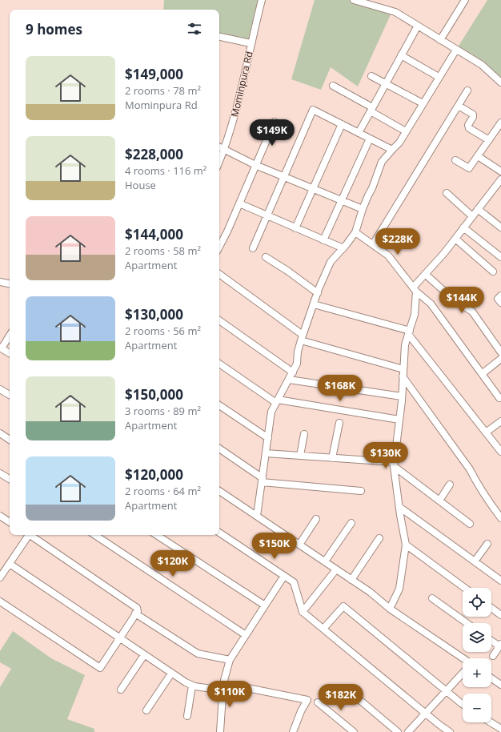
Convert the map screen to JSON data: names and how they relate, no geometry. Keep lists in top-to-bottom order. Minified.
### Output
{"streets":{"street":["Mominpura Rd"]},"page":{"heading":"9 homes","list":[{"name":"$149,000","note":"2 rooms · 78 m² · Mominpura Rd"},{"name":"$228,000","note":"4 rooms · 116 m² · House"},{"name":"$144,000","note":"2 rooms · 58 m² · Apartment"},{"name":"$130,000","note":"2 rooms · 56 m² · Apartment"},{"name":"$150,000","note":"3 rooms · 89 m² · Apartment"},{"name":"$120,000","note":"2 rooms · 64 m² · Apartment"}],"price":["$149K","$228K","$144K","$168K","$130K","$150K","$120K","$110K","$182K"],"map_buttons":["+","−"]}}
